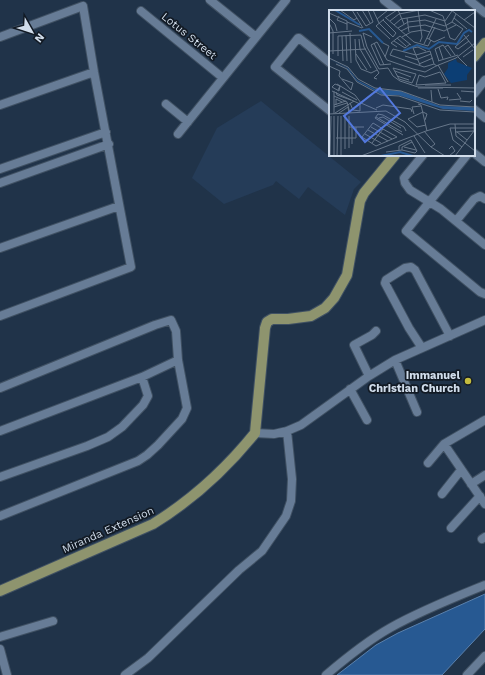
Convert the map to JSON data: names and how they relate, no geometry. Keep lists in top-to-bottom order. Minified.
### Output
{"streets":{"main road":["Miranda Extension"],"street":["Lotus Street"]},"places":["Immanuel Christian Church"],"north":"bottom right"}
